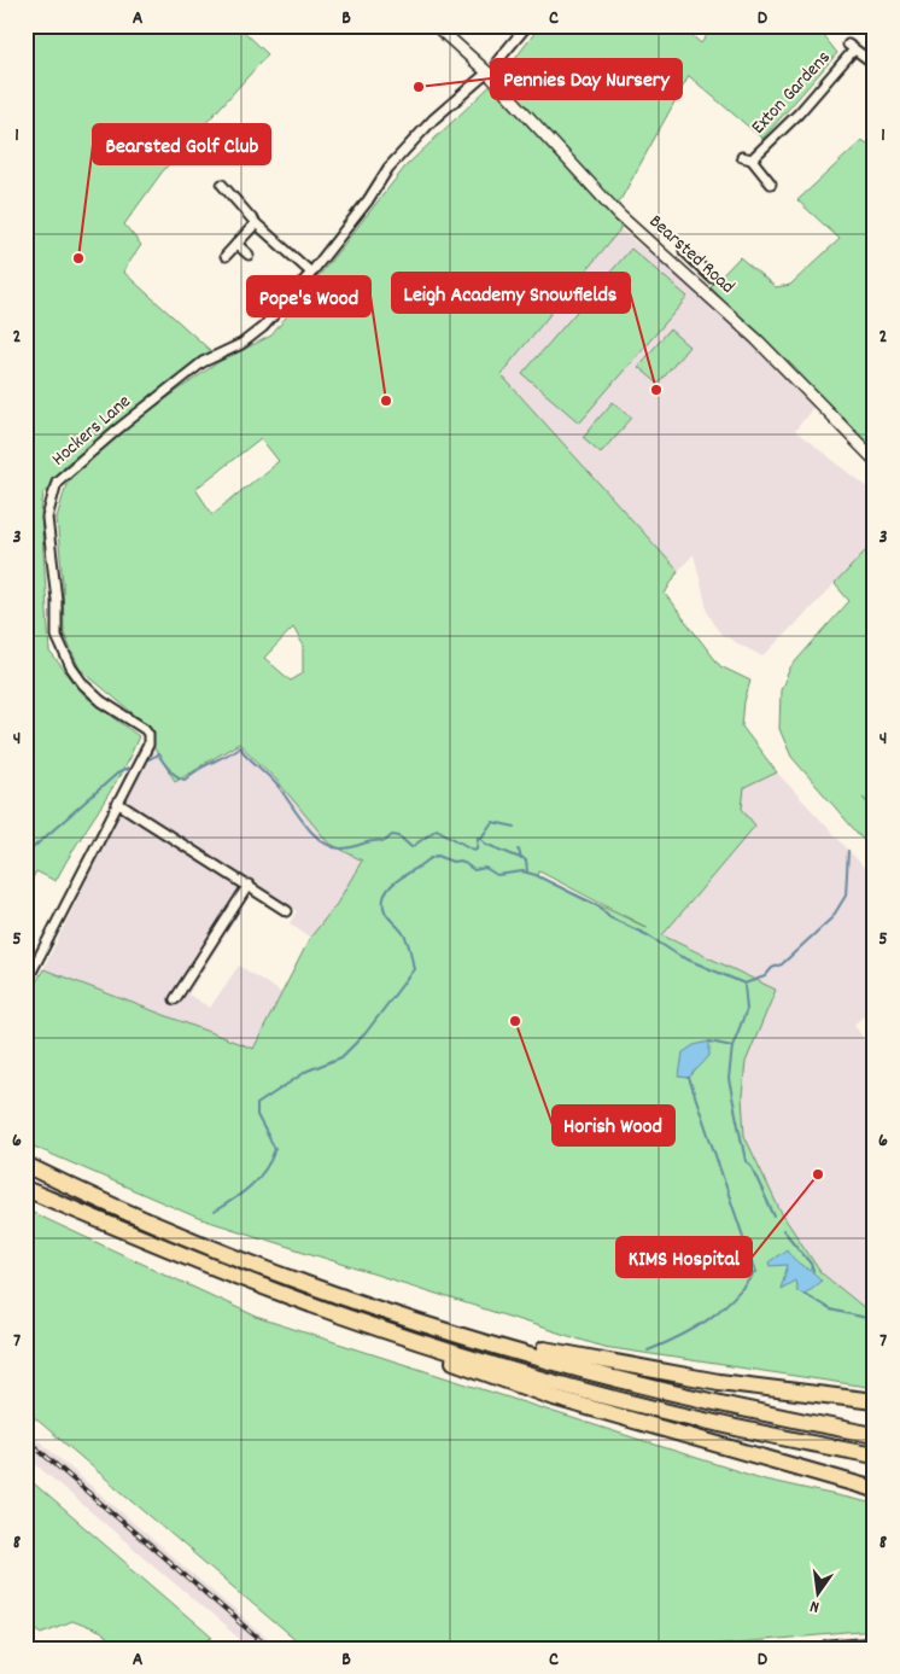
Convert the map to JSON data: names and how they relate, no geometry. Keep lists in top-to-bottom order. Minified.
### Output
{"streets":{"street":["Exton Gardens","Bearsted Road","Hockers Lane"]},"crossings":[["Bearsted Road","Hockers Lane"]],"places":["Pennies Day Nursery","Bearsted Golf Club","Leigh Academy Snowfields","Pope's Wood","Horish Wood","KIMS Hospital"],"north":"bottom","grid":{"columns":["A","B","C","D"],"rows":["1","2","3","4","5","6","7","8"]}}
